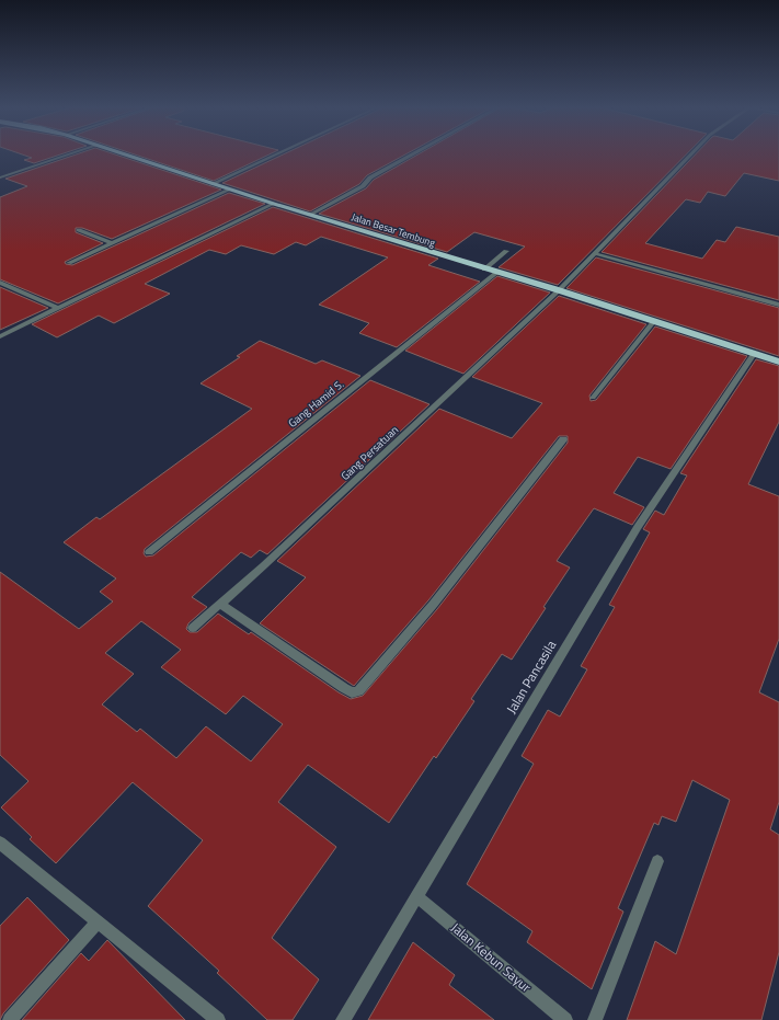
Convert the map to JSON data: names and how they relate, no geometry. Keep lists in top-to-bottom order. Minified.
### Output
{"streets":{"highway":["Jalan Besar Tembung"],"street":["Gang Hamid S.","Gang Persatuan","Jalan Pancasila","Jalan Kebun Sayur"]},"crossings":[["Jalan Besar Tembung","Gang Hamid S."],["Jalan Besar Tembung","Gang Persatuan"],["Jalan Besar Tembung","Jalan Pancasila"],["Jalan Pancasila","Jalan Kebun Sayur"]]}
